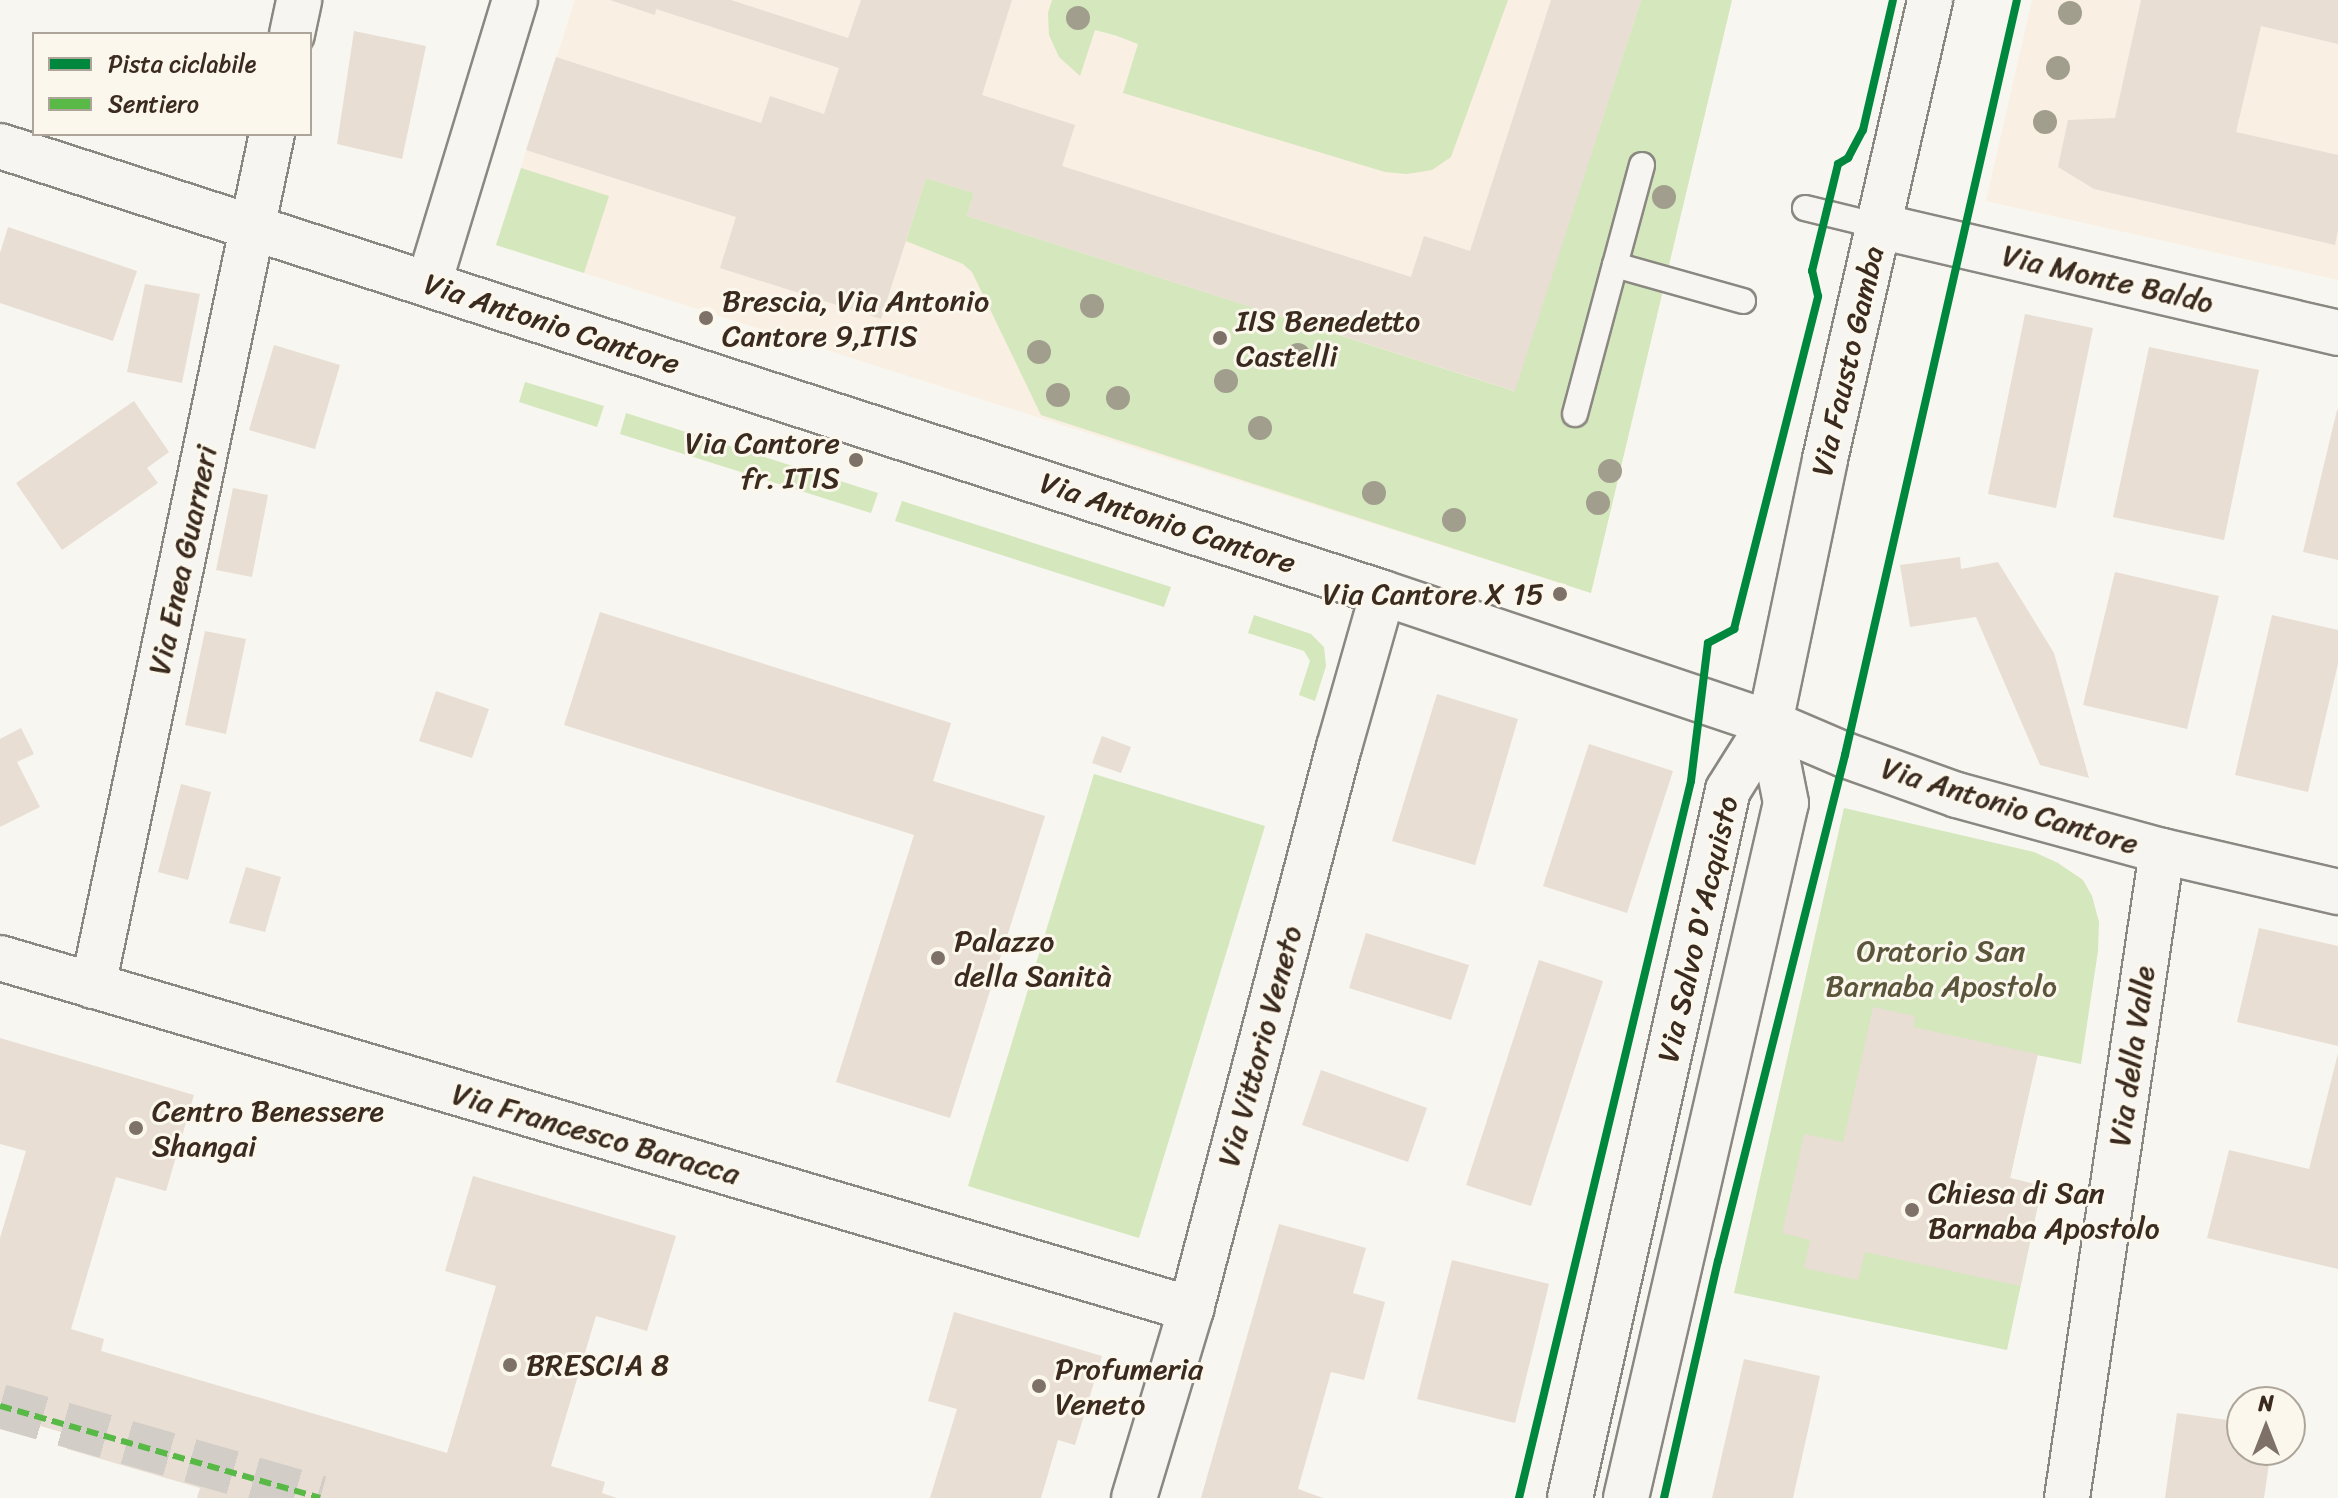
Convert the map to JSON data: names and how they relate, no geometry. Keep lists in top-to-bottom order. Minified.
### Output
{"streets":{"street":["Via Monte Baldo","Via Antonio Cantore","Via Fausto Gamba","Via Enea Guarneri","Via Salvo D'Acquisto","Via Vittorio Veneto","Via della Valle","Via Francesco Baracca"]},"crossings":[["Via Monte Baldo","Via Fausto Gamba"],["Via Antonio Cantore","Via Fausto Gamba"],["Via Antonio Cantore","Via Enea Guarneri"],["Via Antonio Cantore","Via Salvo D'Acquisto"],["Via Antonio Cantore","Via Vittorio Veneto"],["Via Antonio Cantore","Via della Valle"],["Via Fausto Gamba","Via Salvo D'Acquisto"],["Via Enea Guarneri","Via Francesco Baracca"],["Via Vittorio Veneto","Via Francesco Baracca"]],"parks":["Oratorio San Barnaba Apostolo"],"places":["Brescia, Via Antonio Cantore 9,ITIS","IIS Benedetto Castelli","Via Cantore fr. ITIS","Via Cantore X 15","Palazzo della Sanità","Centro Benessere Shangai","Chiesa di San Barnaba Apostolo","BRESCIA 8","Profumeria Veneto"],"legend":["Pista ciclabile","Sentiero"],"north":"top"}
